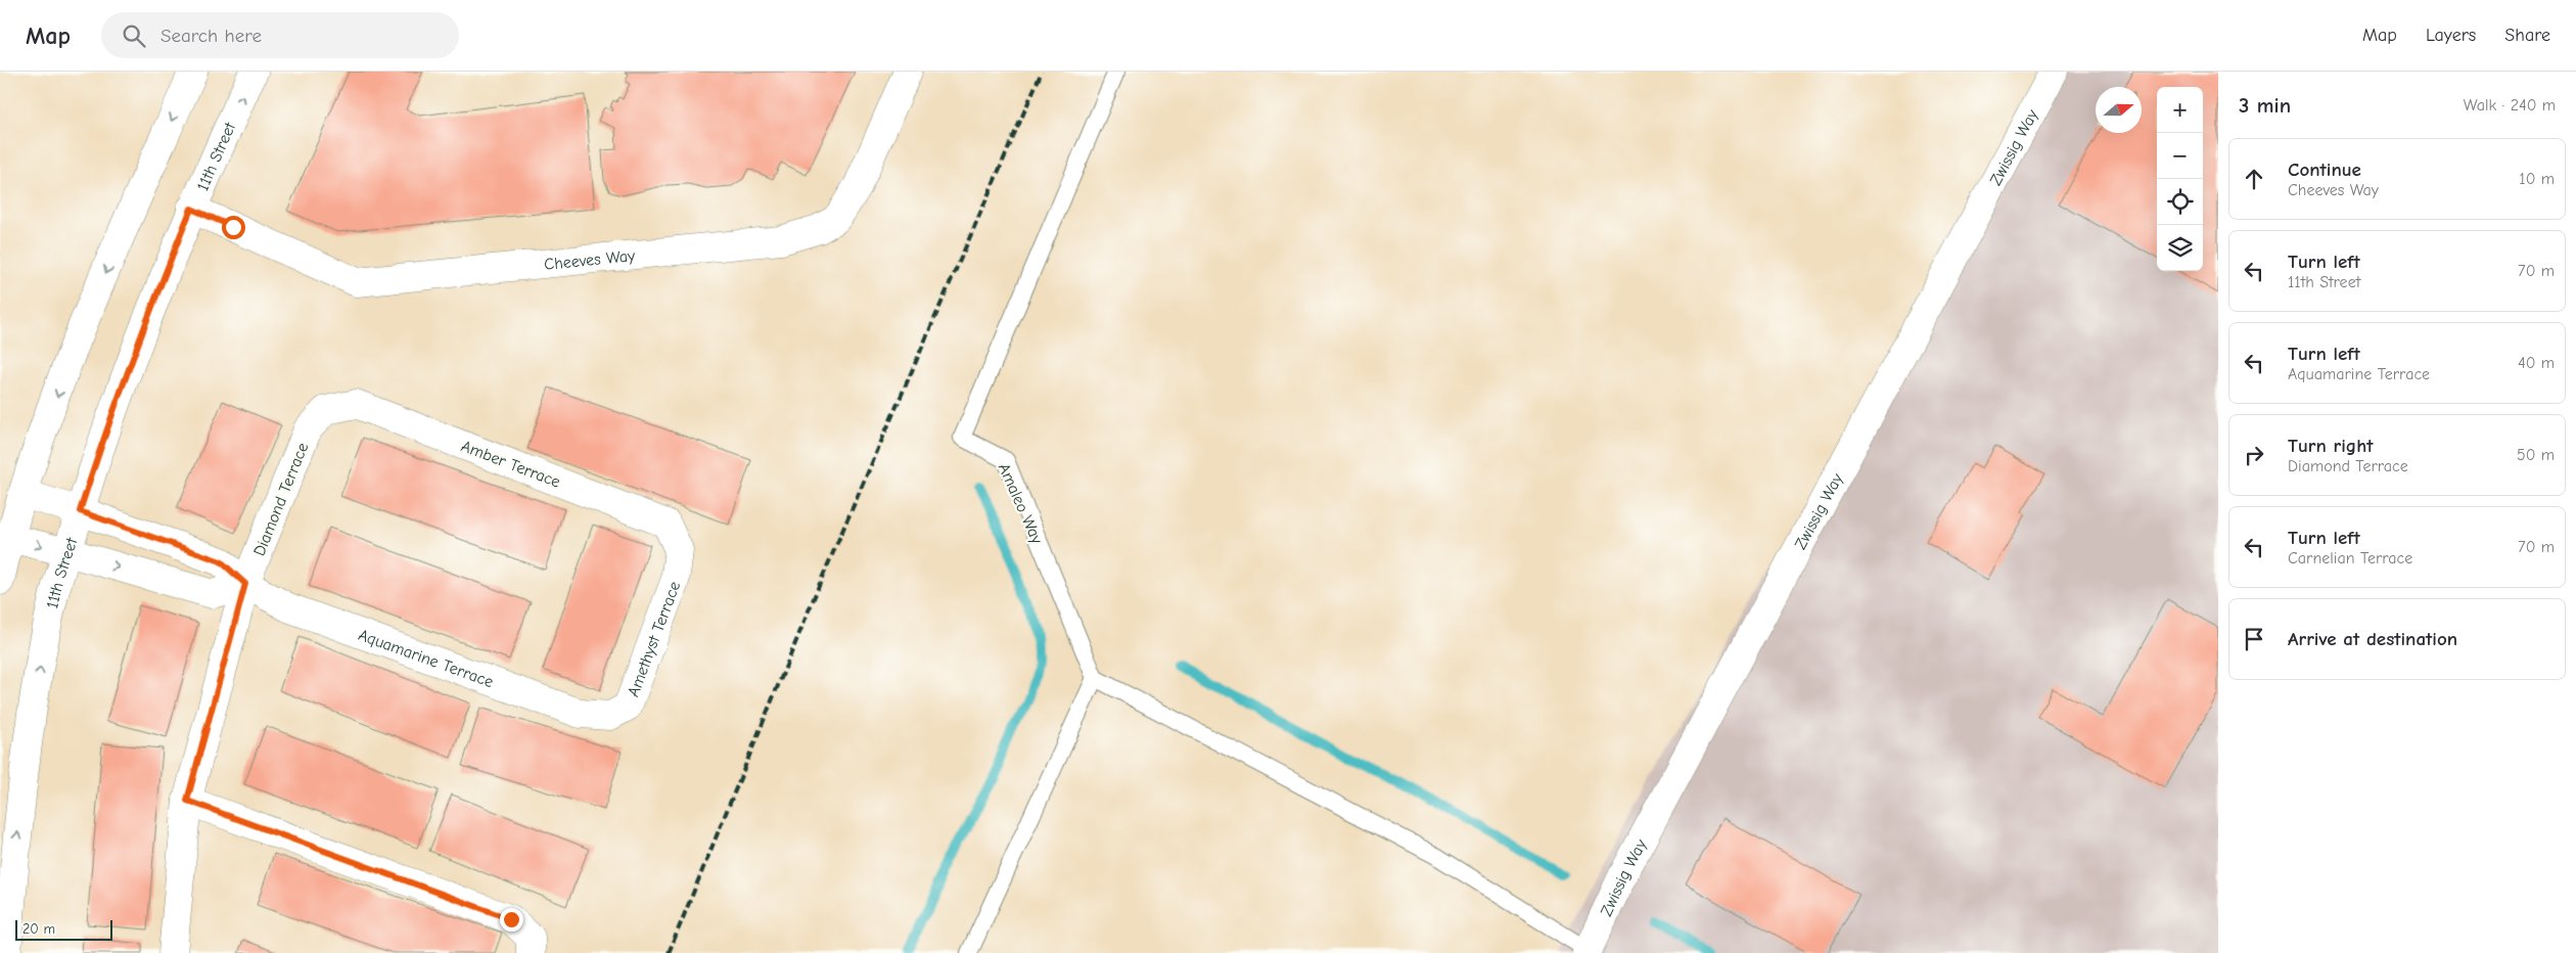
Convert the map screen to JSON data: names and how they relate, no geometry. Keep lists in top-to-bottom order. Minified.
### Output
{"streets":{"street":["Zwissig Way","11th Street","Cheeves Way","Amber Terrace","Diamond Terrace","Amethyst Terrace","Aquamarine Terrace"],"lane":["Amaleo Way"]},"crossings":[["11th Street","Cheeves Way"],["11th Street","Aquamarine Terrace"],["Amber Terrace","Diamond Terrace"],["Amber Terrace","Amethyst Terrace"],["Diamond Terrace","Aquamarine Terrace"],["Amethyst Terrace","Aquamarine Terrace"]],"scale_bar":"20 m","north":"right","page":{"header":"Map","search":"Search here","nav":["Map","Layers","Share"],"heading":["3 min","Walk · 240 m"],"map_buttons":["+","−"],"list":[["Continue","Cheeves Way","10 m"],["Turn left","11th Street","70 m"],["Turn left","Aquamarine Terrace","40 m"],["Turn right","Diamond Terrace","50 m"],["Turn left","Carnelian Terrace","70 m"],"Arrive at destination"],"scale":"20 m"}}
